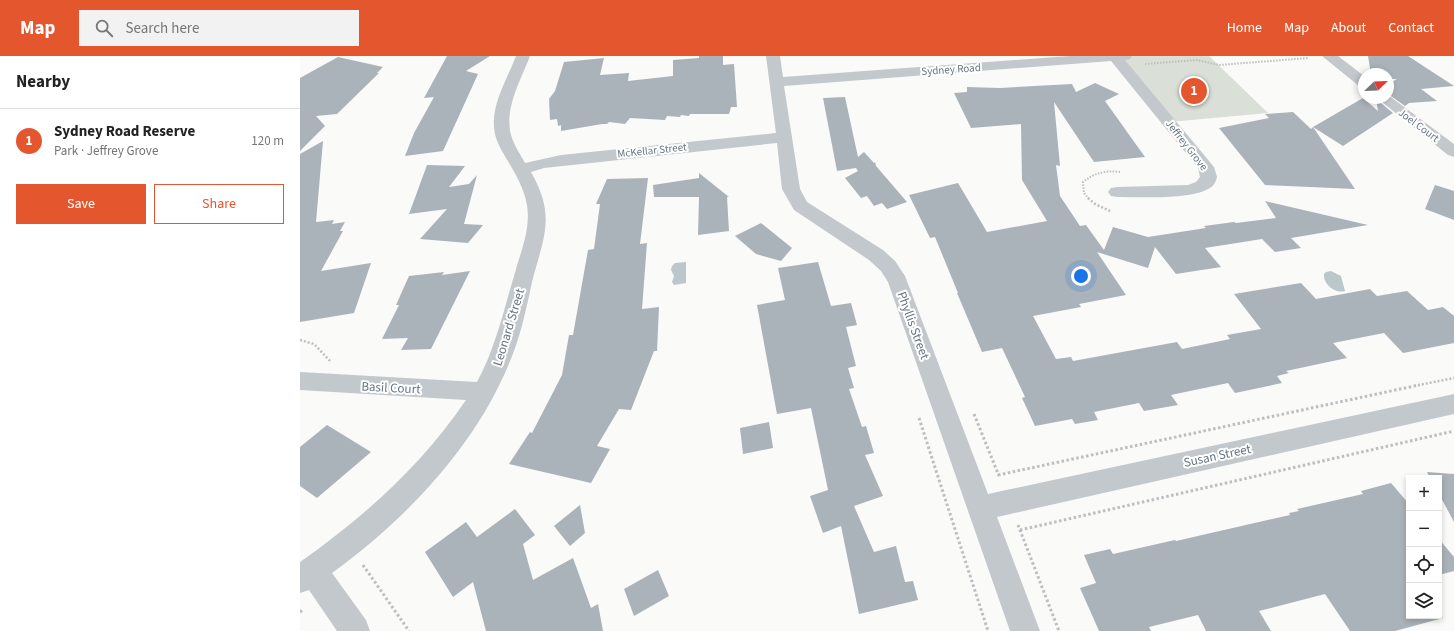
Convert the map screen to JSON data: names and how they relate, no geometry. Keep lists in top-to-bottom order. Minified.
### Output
{"streets":{"street":["Sydney Road","Joel Court","Jeffrey Grove","McKellar Street","Phyllis Street","Leonard Street","Basil Court","Susan Street"]},"crossings":[["Sydney Road","Jeffrey Grove"],["Sydney Road","Phyllis Street"],["McKellar Street","Phyllis Street"],["McKellar Street","Leonard Street"],["Phyllis Street","Susan Street"],["Leonard Street","Basil Court"]],"north":"top right","page":{"header":"Map","search":"Search here","nav":["Home","Map","About","Contact"],"heading":"Nearby","pins":"1","list":[{"mark":"1","name":"Sydney Road Reserve","note":"Park · Jeffrey Grove","value":"120 m"}],"buttons":["Save","Share"],"map_buttons":["+","−"]}}
